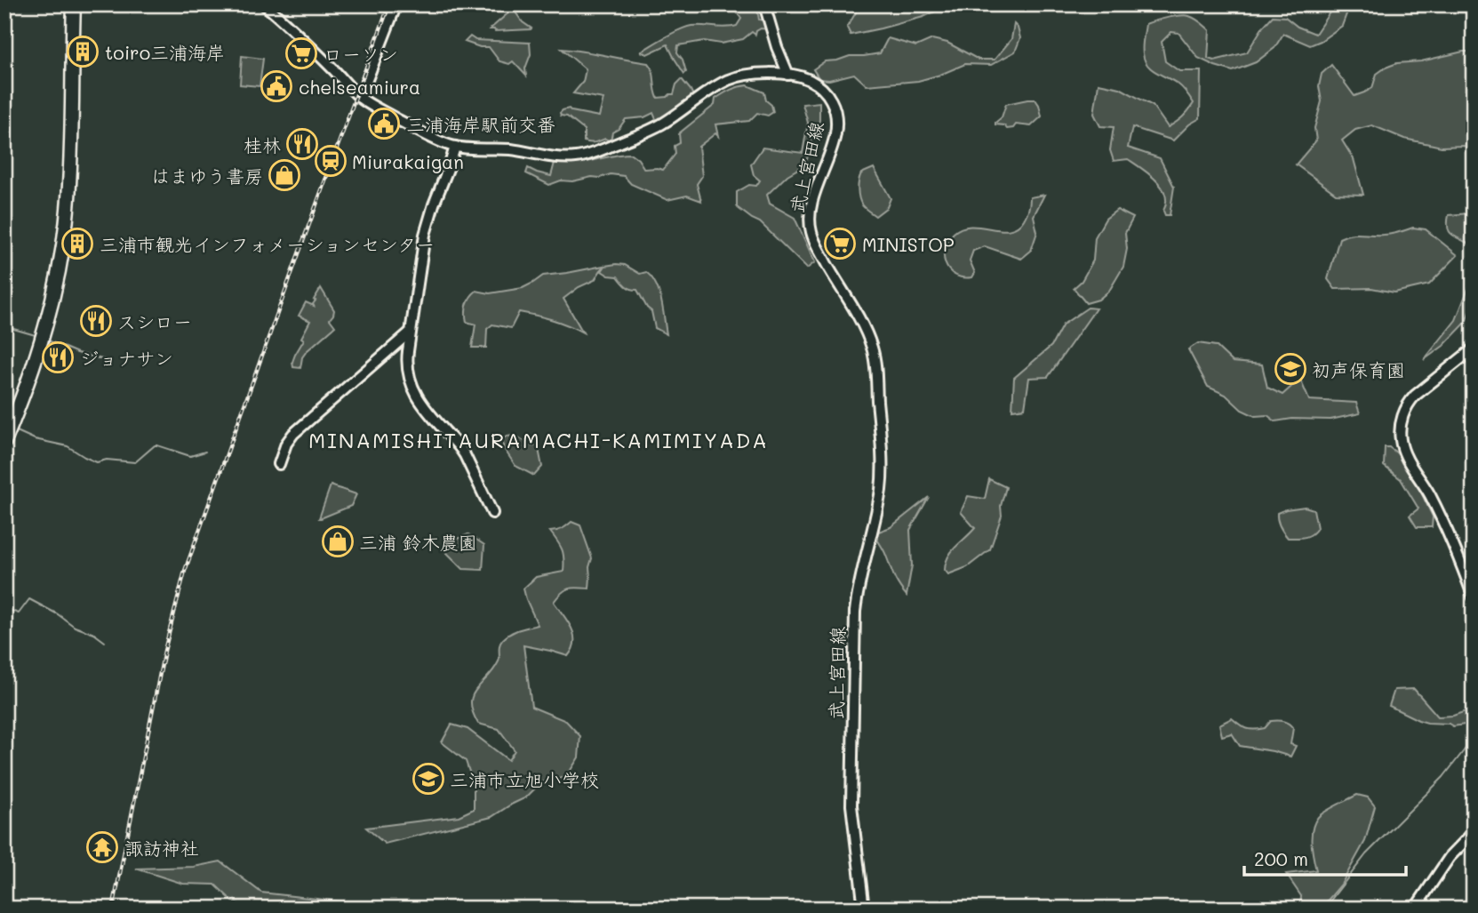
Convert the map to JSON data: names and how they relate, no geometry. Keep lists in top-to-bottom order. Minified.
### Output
{"streets":{"main road":["武上宮田線"]},"districts":["MINAMISHITAURAMACHI-KAMIMIYADA"],"places":{"building":["toiro三浦海岸","三浦市観光インフォメーションセンター"],"supermarket":["ローソン","MINISTOP"],"public building":["chelseamiura","三浦海岸駅前交番"],"restaurant":["桂林","スシロー","ジョナサン"],"station":["Miurakaigan"],"shop":["はまゆう書房","三浦 鈴木農園"],"school or university":["初声保育園","三浦市立旭小学校"],"temple":["諏訪神社"]},"scale_bar":"200 m"}
